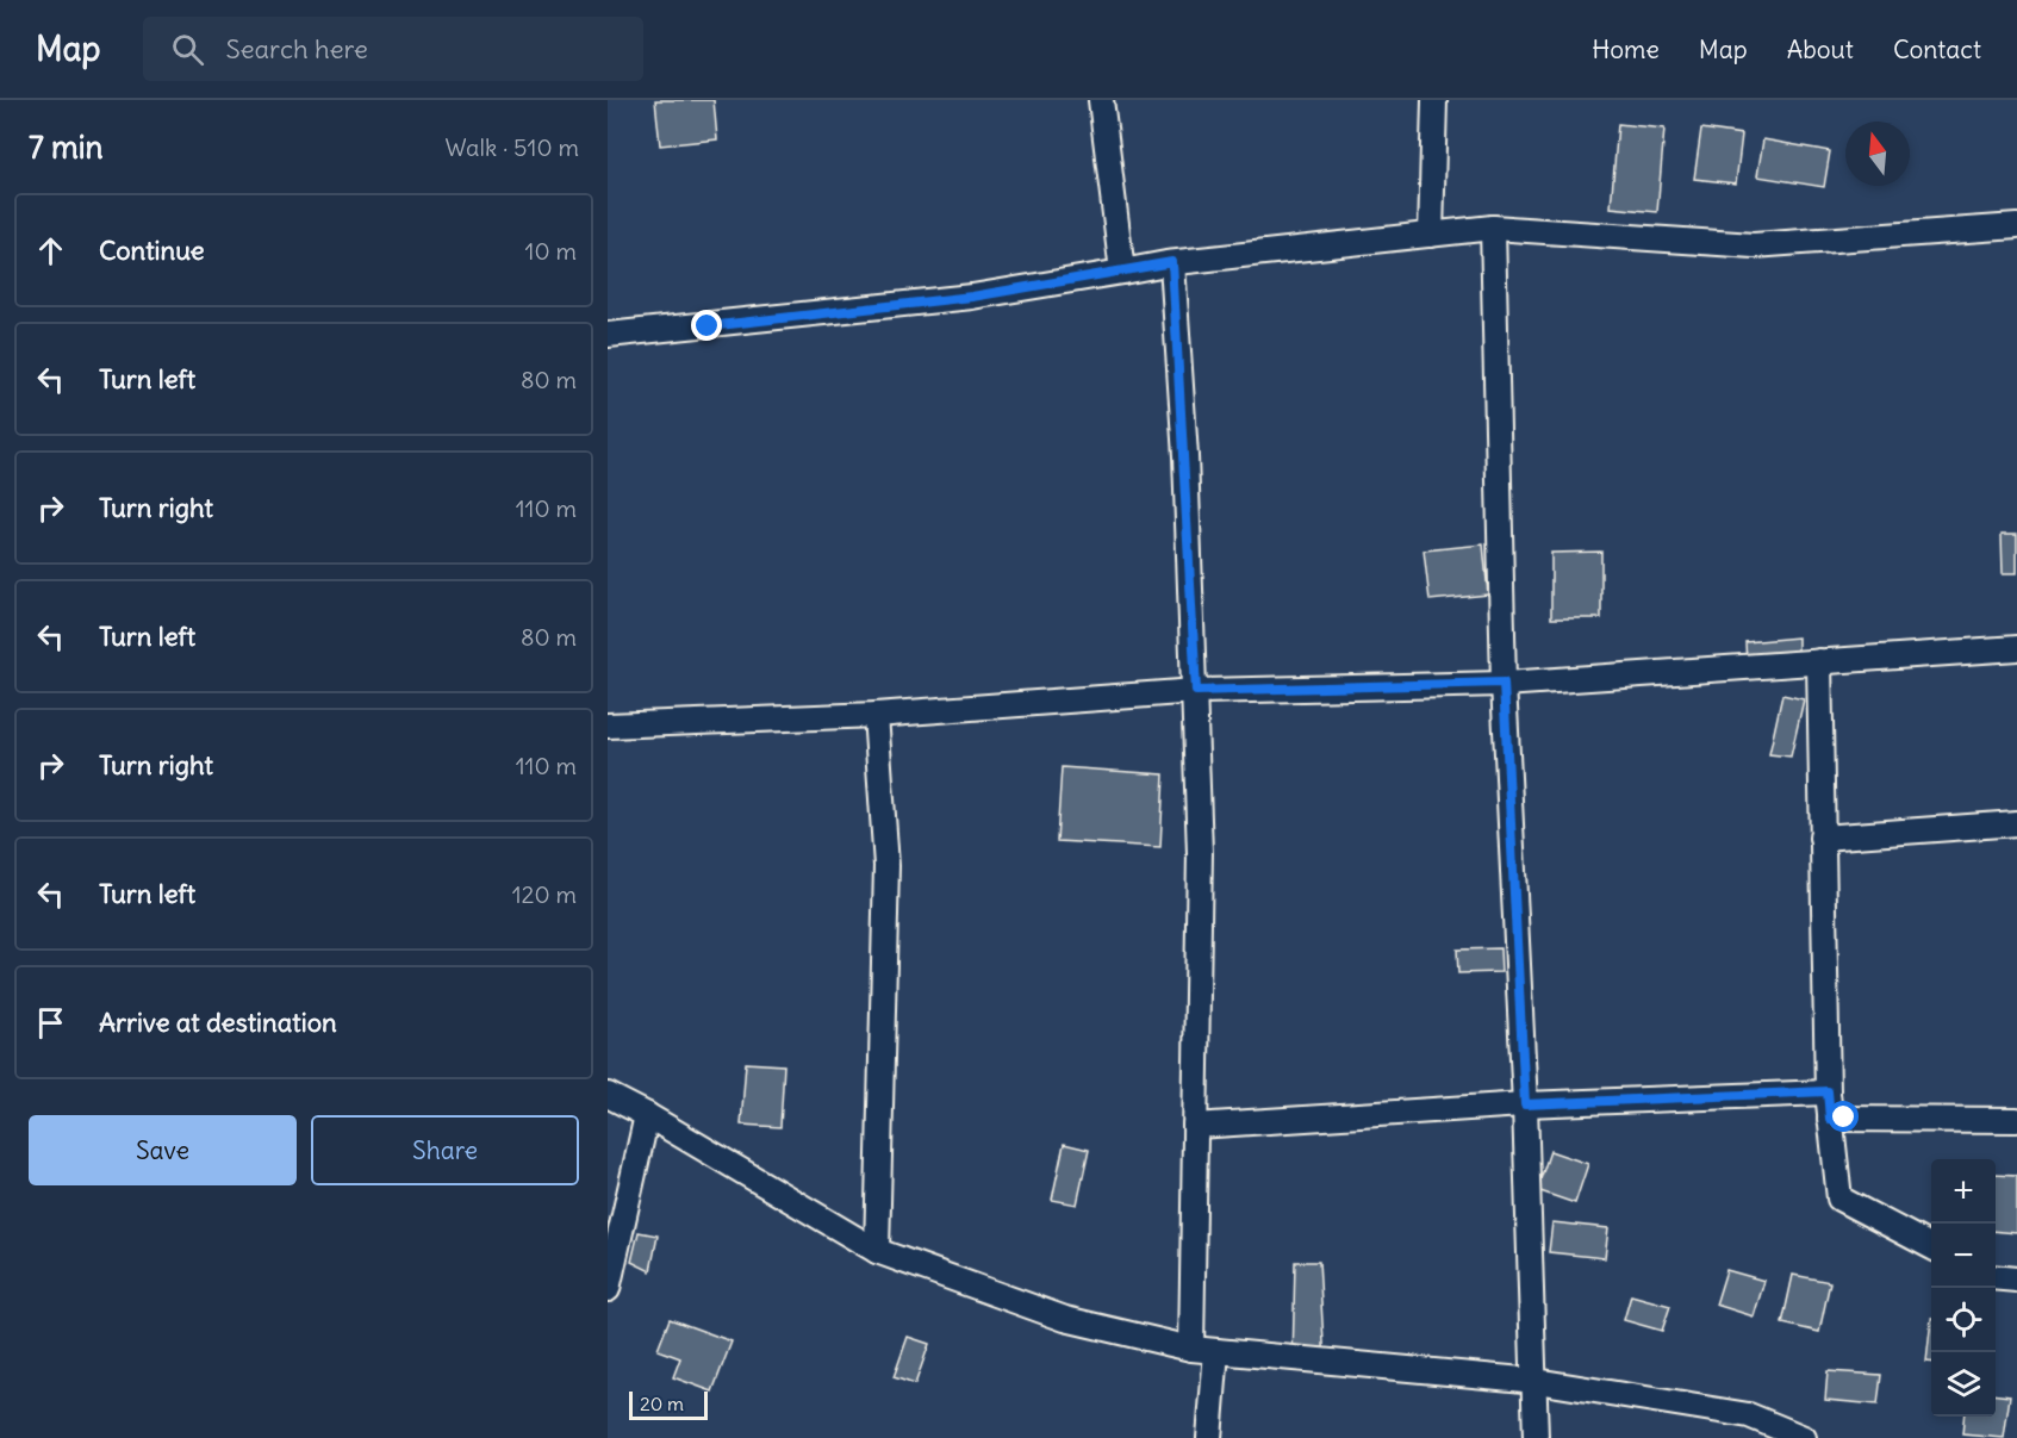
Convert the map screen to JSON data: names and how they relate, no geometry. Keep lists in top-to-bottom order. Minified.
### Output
{"scale_bar":"20 m","north":"top","page":{"header":"Map","search":"Search here","nav":["Home","Map","About","Contact"],"heading":["7 min","Walk · 510 m"],"list":[["Continue","10 m"],["Turn left","80 m"],["Turn right","110 m"],["Turn left","80 m"],["Turn right","110 m"],["Turn left","120 m"],"Arrive at destination"],"buttons":["Save","Share"],"map_buttons":["+","−"],"scale":"20 m"}}
